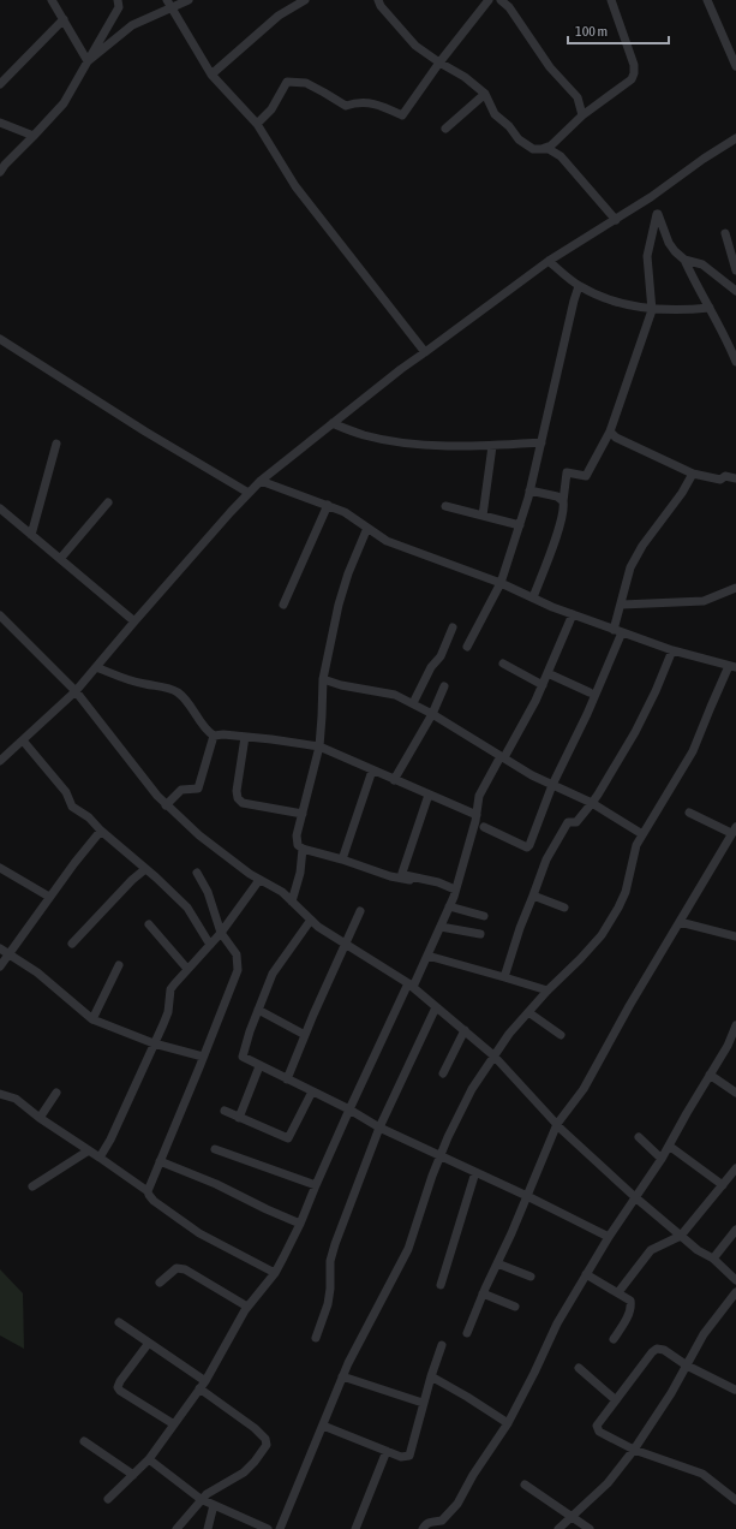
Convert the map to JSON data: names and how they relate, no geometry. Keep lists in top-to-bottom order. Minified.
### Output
{"scale_bar":"100 m"}
